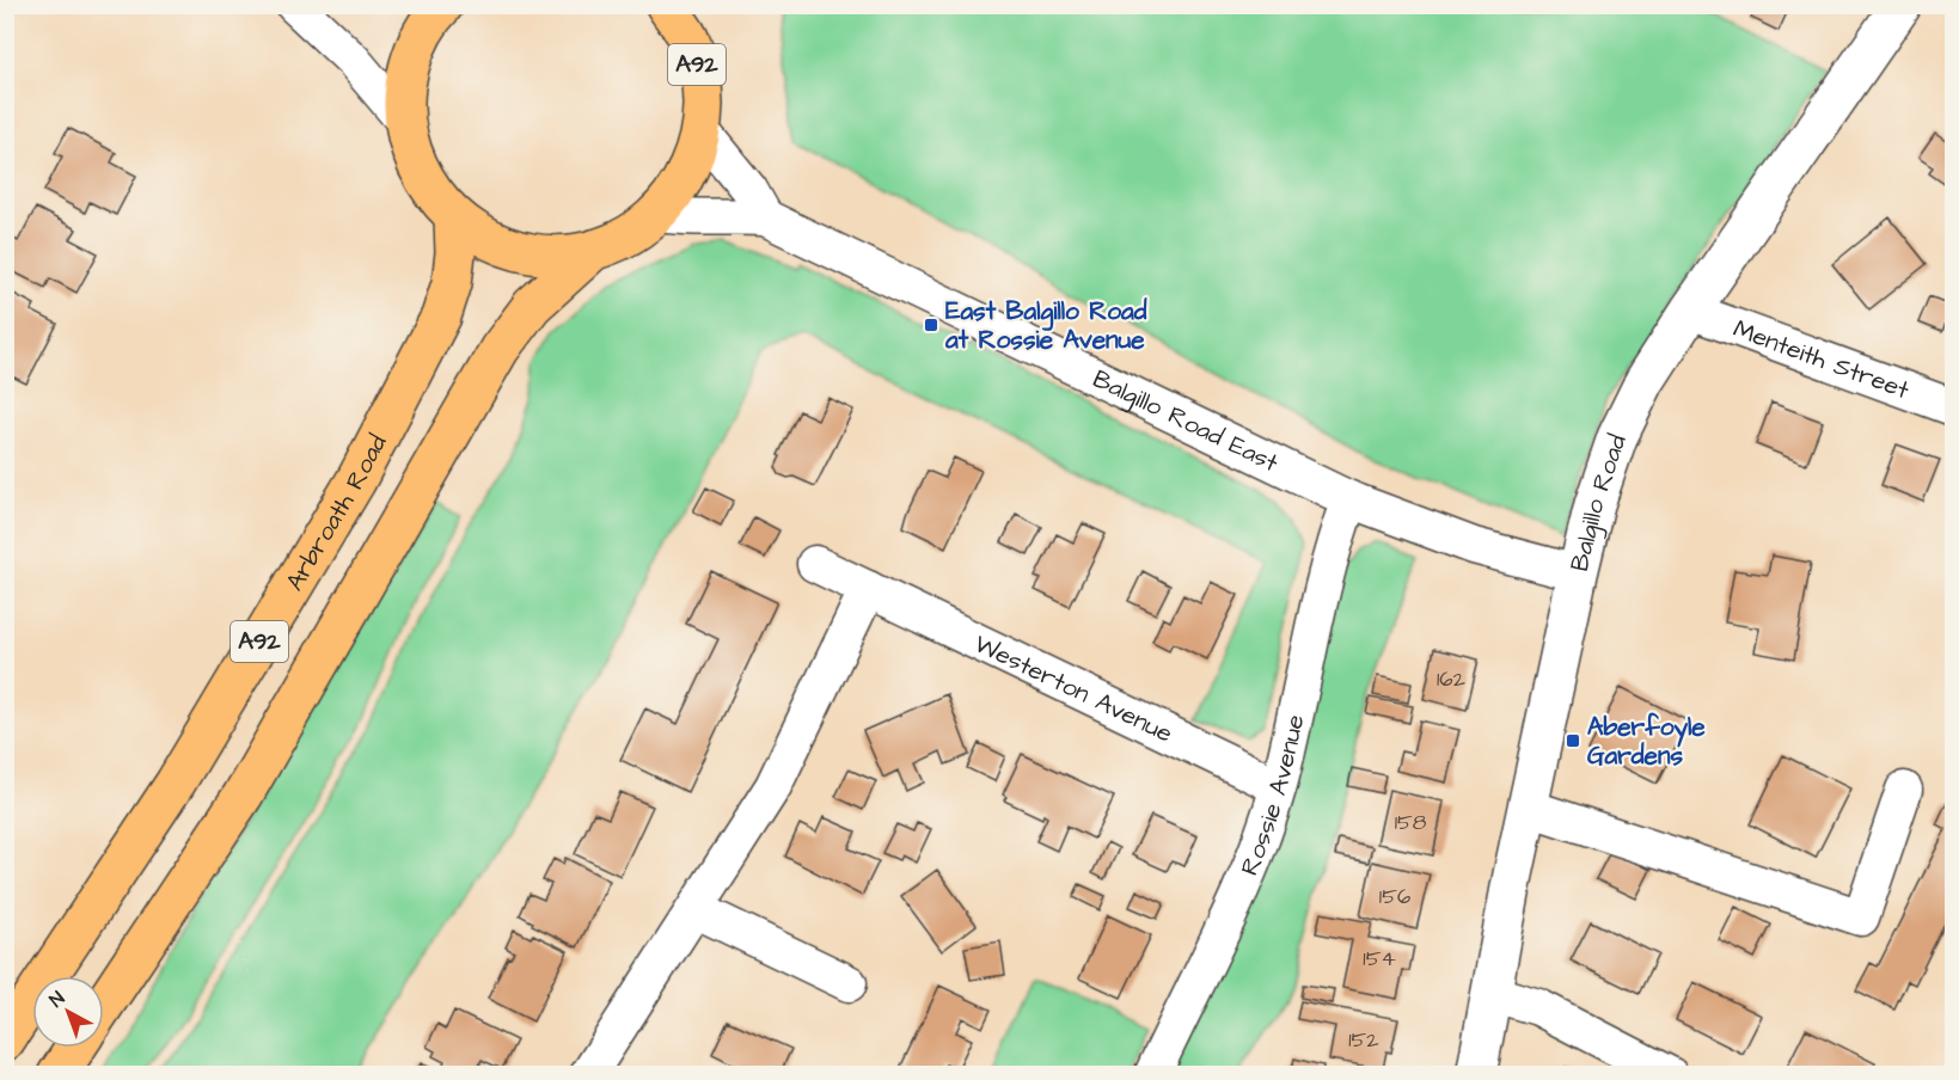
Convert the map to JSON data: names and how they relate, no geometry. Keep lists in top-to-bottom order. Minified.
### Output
{"streets":{"main road":["A92","Arbroath Road"],"street":["Menteith Street","Balgillo Road East","Balgillo Road","Westerton Avenue","Rossie Avenue"]},"crossings":[["A92","Balgillo Road East"],["A92","Arbroath Road"],["Menteith Street","Balgillo Road"],["Balgillo Road East","Balgillo Road"],["Balgillo Road East","Rossie Avenue"],["Westerton Avenue","Rossie Avenue"]],"places":{"transit":["East Balgillo Road at Rossie Avenue","Aberfoyle Gardens"]},"house_numbers":["162","158","156","154","152"],"north":"top left"}
